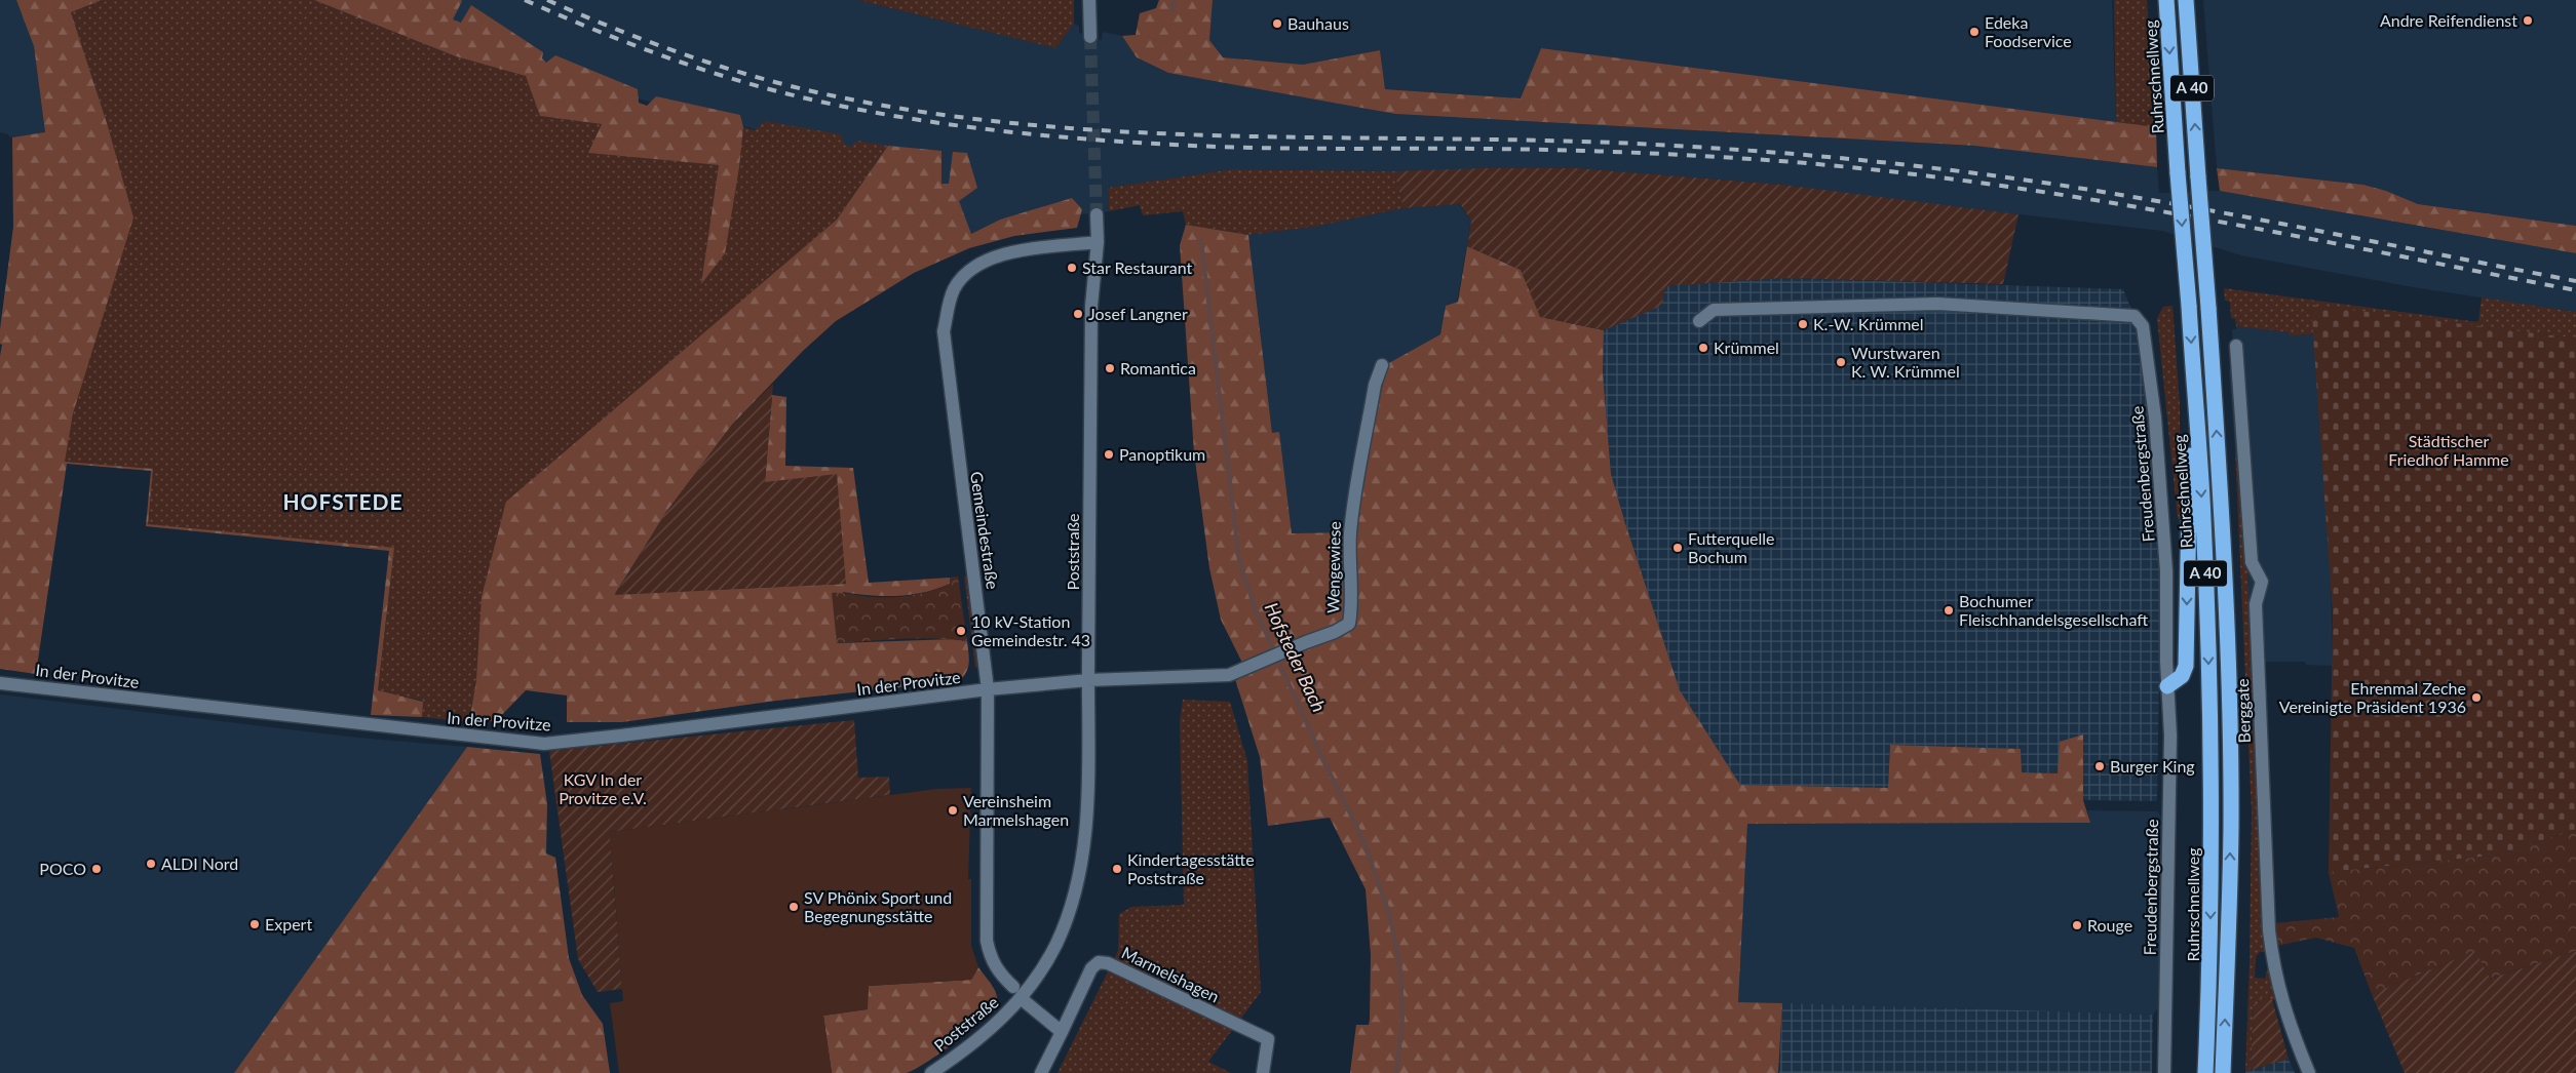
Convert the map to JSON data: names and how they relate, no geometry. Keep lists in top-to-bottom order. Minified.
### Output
{"streets":{"highway":["Ruhrschnellweg","A 40"],"street":["Freudenbergstraße","Gemeindestraße","Poststraße","Wengewiese","In der Provitze","Berggate","Marmelshagen"]},"crossings":[["Gemeindestraße","Poststraße"],["Gemeindestraße","In der Provitze"],["Poststraße","Wengewiese"],["Poststraße","In der Provitze"],["Poststraße","Marmelshagen"],["Wengewiese","In der Provitze"]],"districts":["HOFSTEDE"],"water":["Hofsteder Bach"],"parks":["Städtischer Friedhof Hamme","KGV In der Provitze e.V."],"places":["Andre Reifendienst","Bauhaus","Edeka Foodservice","Star Restaurant","Josef Langner","K.-W. Krümmel","Krümmel","Wurstwaren K. W. Krümmel","Romantica","Panoptikum","Futterquelle Bochum","Bochumer Fleischhandelsgesellschaft","10 kV-Station Gemeindestr. 43","Ehrenmal Zeche Vereinigte Präsident 1936","Burger King","Vereinsheim Marmelshagen","ALDI Nord","POCO","Kindertagesstätte Poststraße","SV Phönix Sport und Begegnungsstätte","Expert","Rouge"]}
